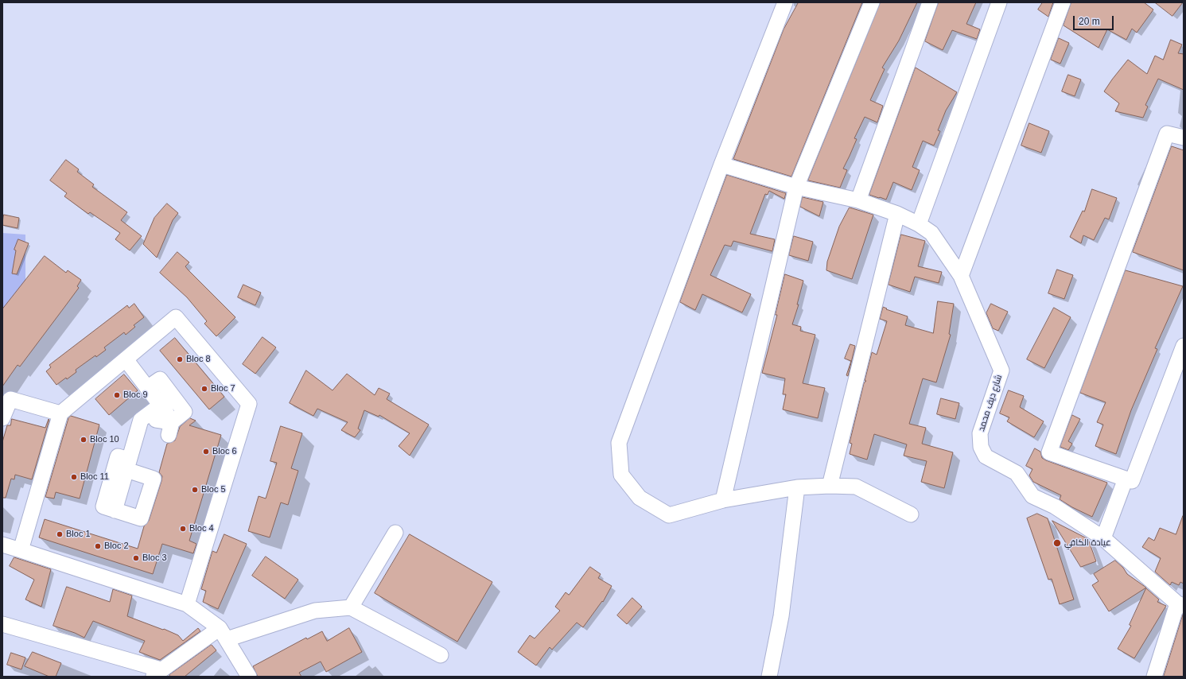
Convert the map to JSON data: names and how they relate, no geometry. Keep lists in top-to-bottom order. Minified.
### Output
{"streets":{"street":["شارع ديف محمد"]},"places":["Bloc 8","Bloc 7","Bloc 9","Bloc 10","Bloc 6","Bloc 11","Bloc 5","Bloc 4","Bloc 1","عيادة الكافي","Bloc 2","Bloc 3"],"scale_bar":"20 m"}
